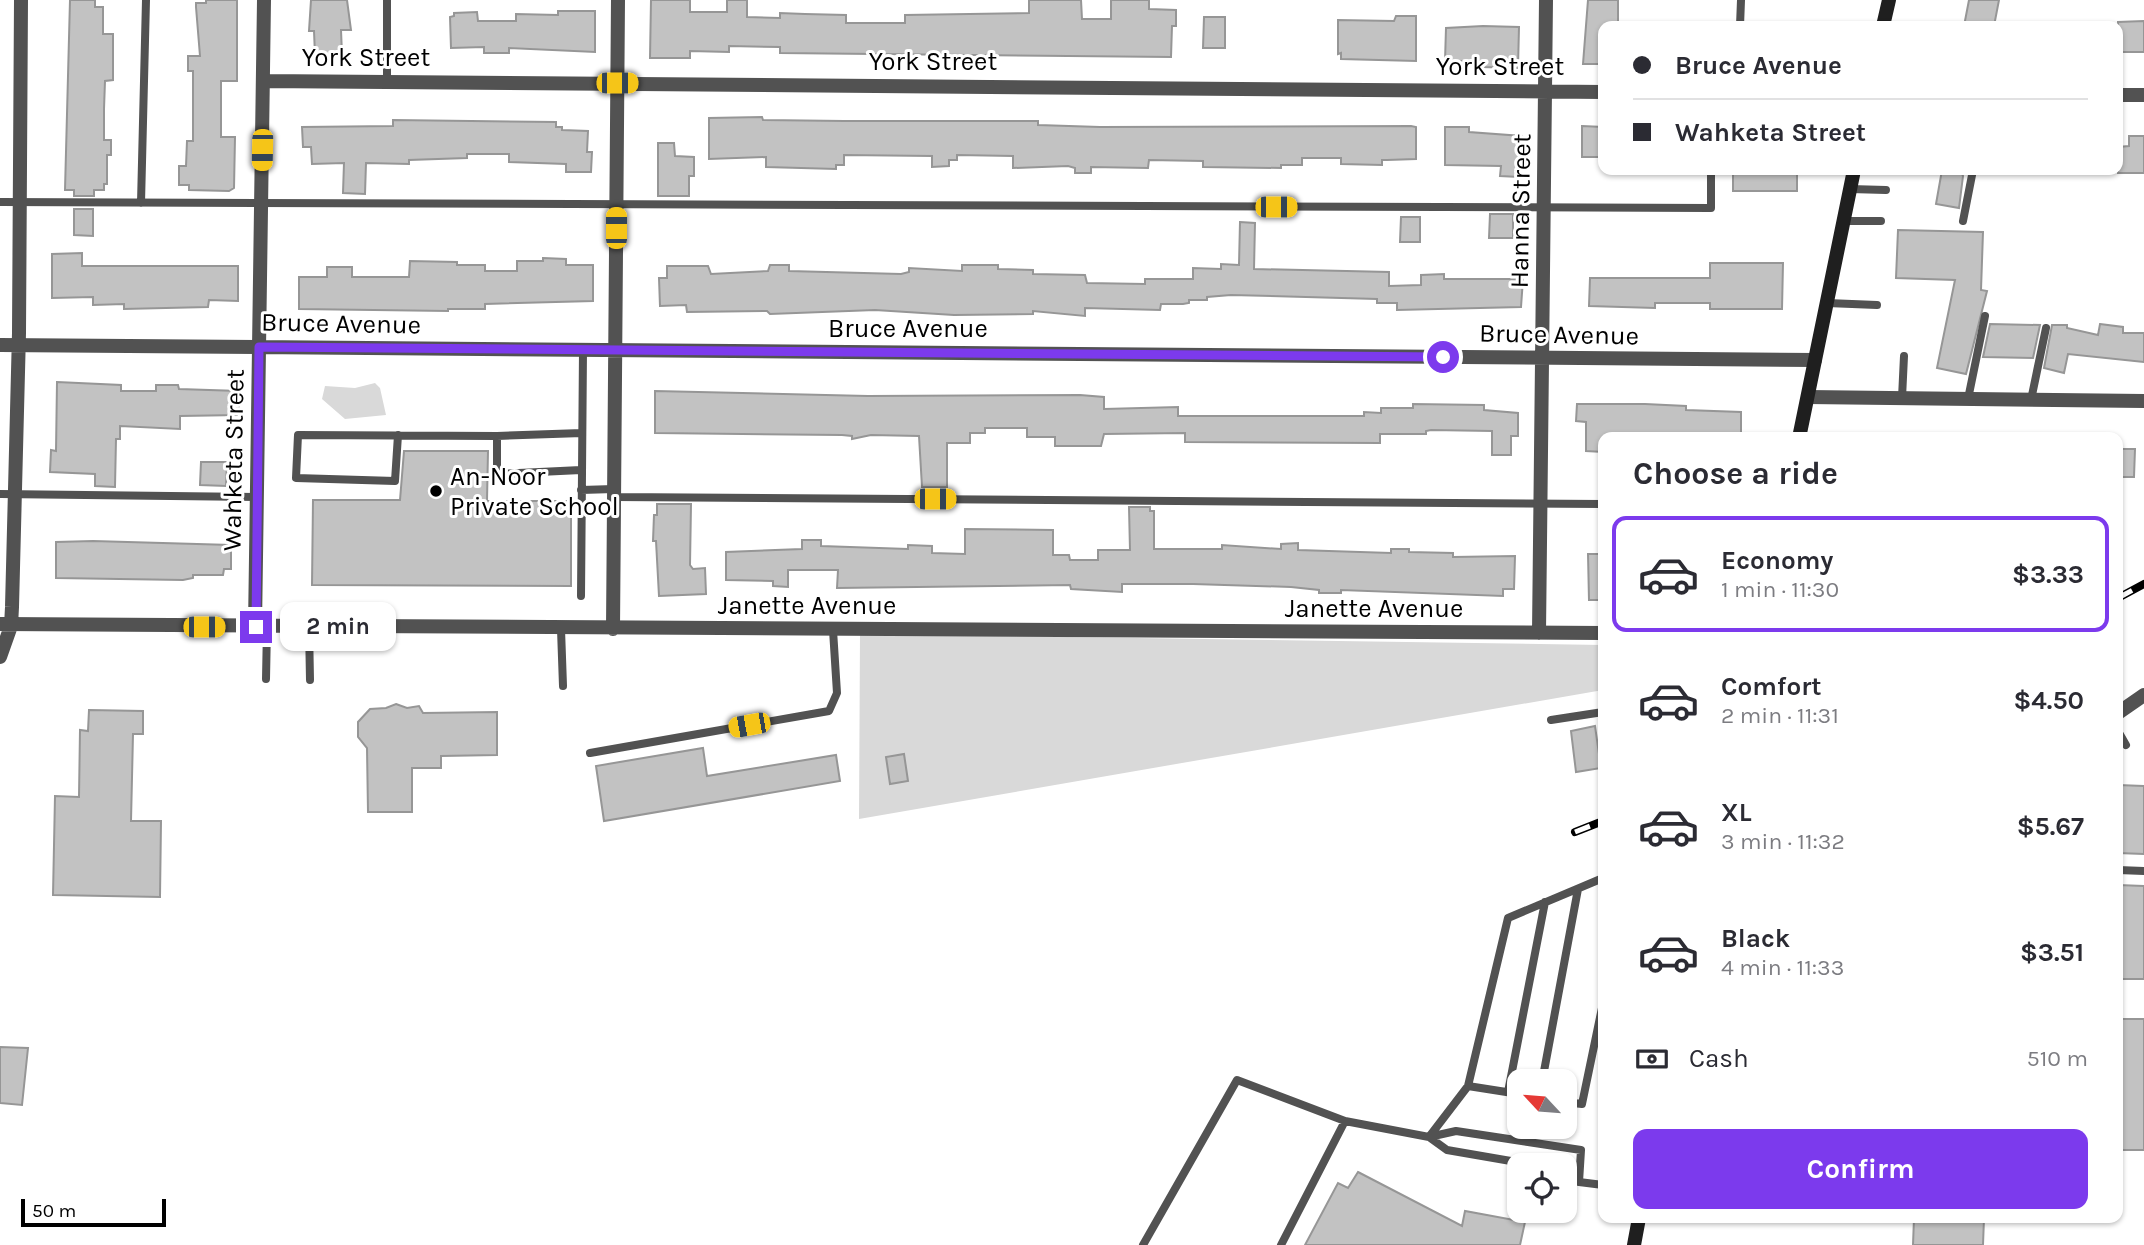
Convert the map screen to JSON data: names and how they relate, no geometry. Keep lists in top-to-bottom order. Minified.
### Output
{"streets":{"street":["York Street","Hanna Street","Bruce Avenue","Wahketa Street","Janette Avenue"]},"crossings":[["York Street","Hanna Street"],["York Street","Wahketa Street"],["Hanna Street","Bruce Avenue"],["Hanna Street","Janette Avenue"],["Bruce Avenue","Wahketa Street"],["Wahketa Street","Janette Avenue"]],"places":["An-Noor Private School"],"scale_bar":"50 m","north":"top left","page":{"banner":["Bruce Avenue","Wahketa Street"],"heading":"Choose a ride","list":[{"name":"Economy","note":"1 min · 11:30","value":"$3.33"},{"name":"Comfort","note":"2 min · 11:31","value":"$4.50"},{"name":"XL","note":"3 min · 11:32","value":"$5.67"},{"name":"Black","note":"4 min · 11:33","value":"$3.51"}],"bubble":"2 min","pay":["Cash","510 m"],"buttons":"Confirm","scale":"50 m"}}
